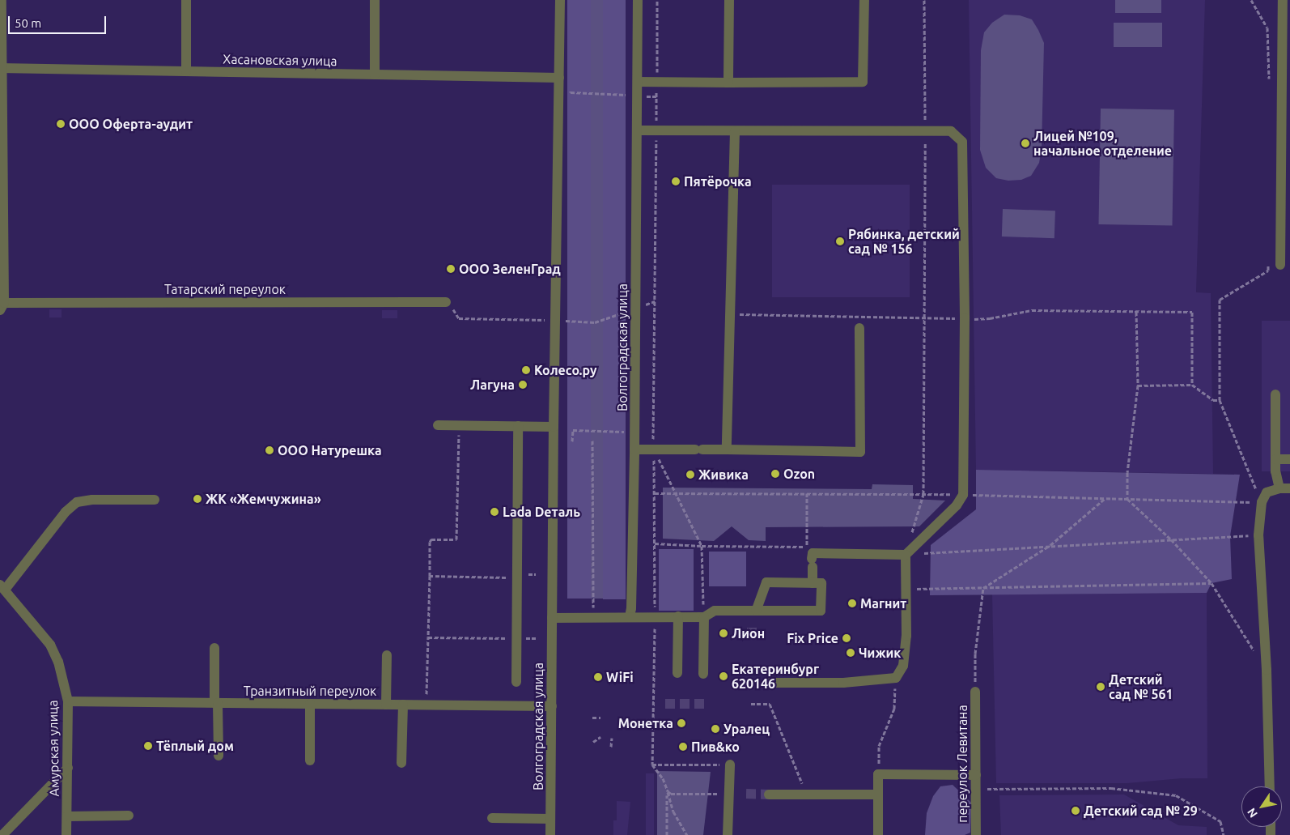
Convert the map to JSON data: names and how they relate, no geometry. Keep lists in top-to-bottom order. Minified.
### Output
{"streets":{"street":["Хасановская улица","Татарский переулок","Волгоградская улица","Транзитный переулок","Амурская улица","переулок Левитана"]},"crossings":[["Хасановская улица","Волгоградская улица"],["Волгоградская улица","Транзитный переулок"],["Транзитный переулок","Амурская улица"]],"places":["ООО Оферта-аудит","Лицей №109, начальное отделение","Пятёрочка","Рябинка, детский сад № 156","ООО ЗеленГрад","Колесо.ру","Лагуна","ООО Натурешка","Ozon","Живика","ЖК «Жемчужина»","Lada Dеталь","Магнит","Лион","Fix Price","Чижик","Екатеринбург 620146","WiFi","Детский сад № 561","Монетка","Уралец","Тёплый дом","Пив&ко","Детский сад № 29"],"scale_bar":"50 m","north":"bottom left"}
